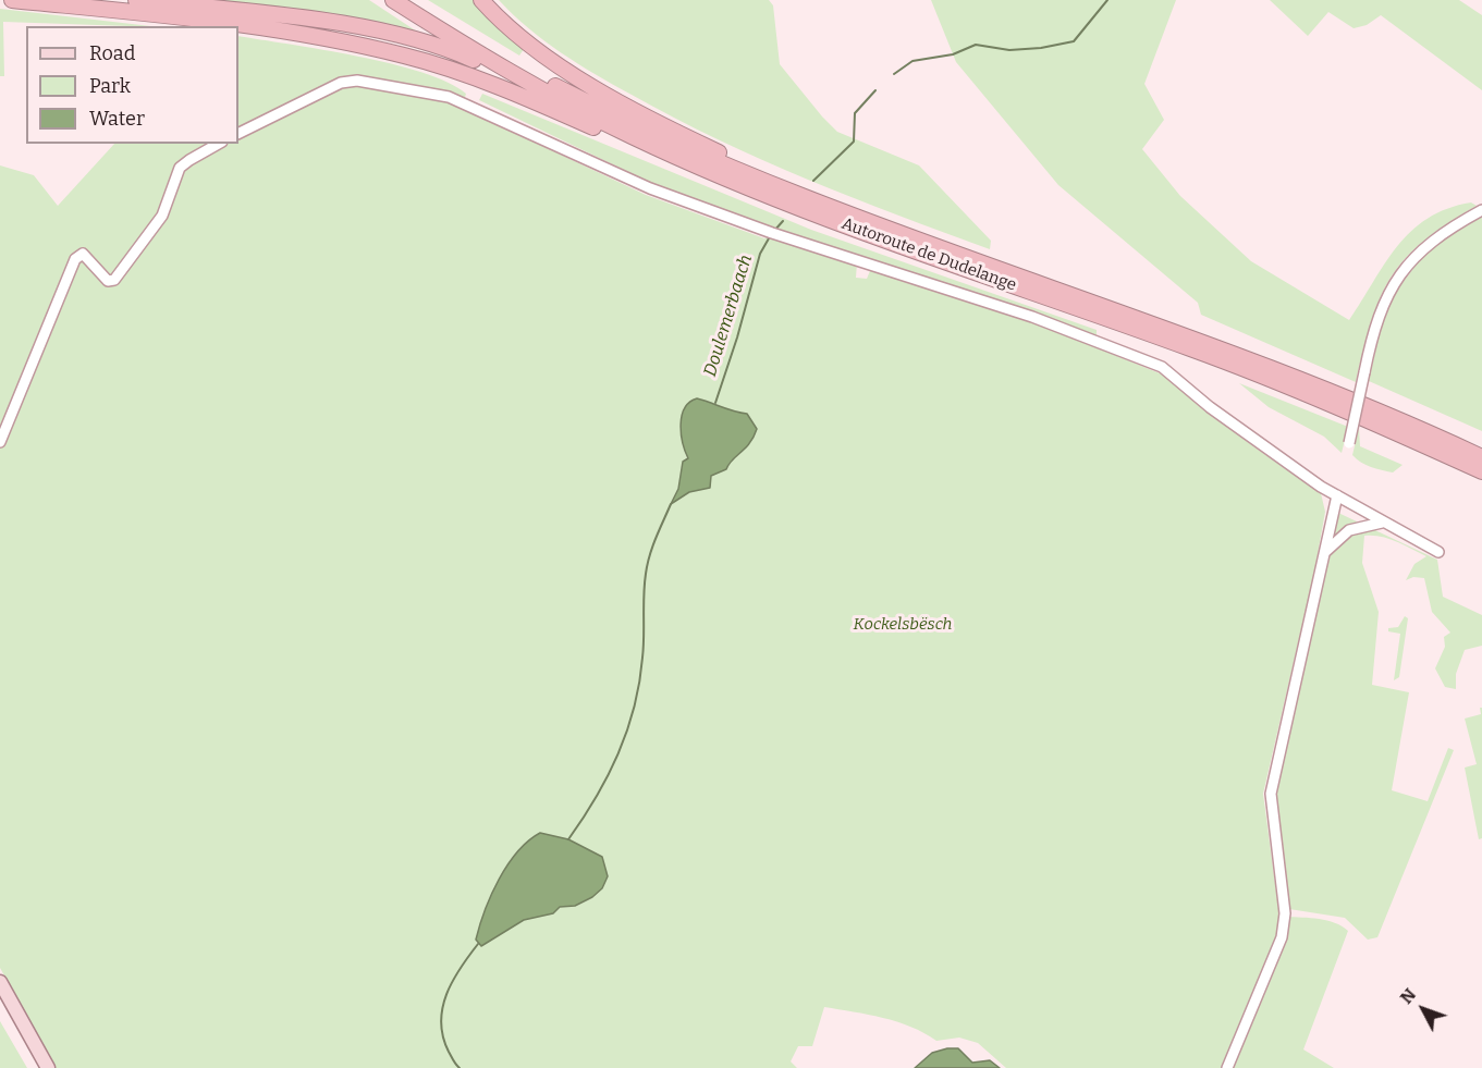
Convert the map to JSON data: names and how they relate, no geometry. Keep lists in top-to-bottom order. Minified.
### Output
{"streets":{"highway":["Autoroute de Dudelange"]},"water":["Doulemerbaach"],"parks":["Kockelsbësch"],"legend":["Road","Park","Water"],"north":"top left"}
